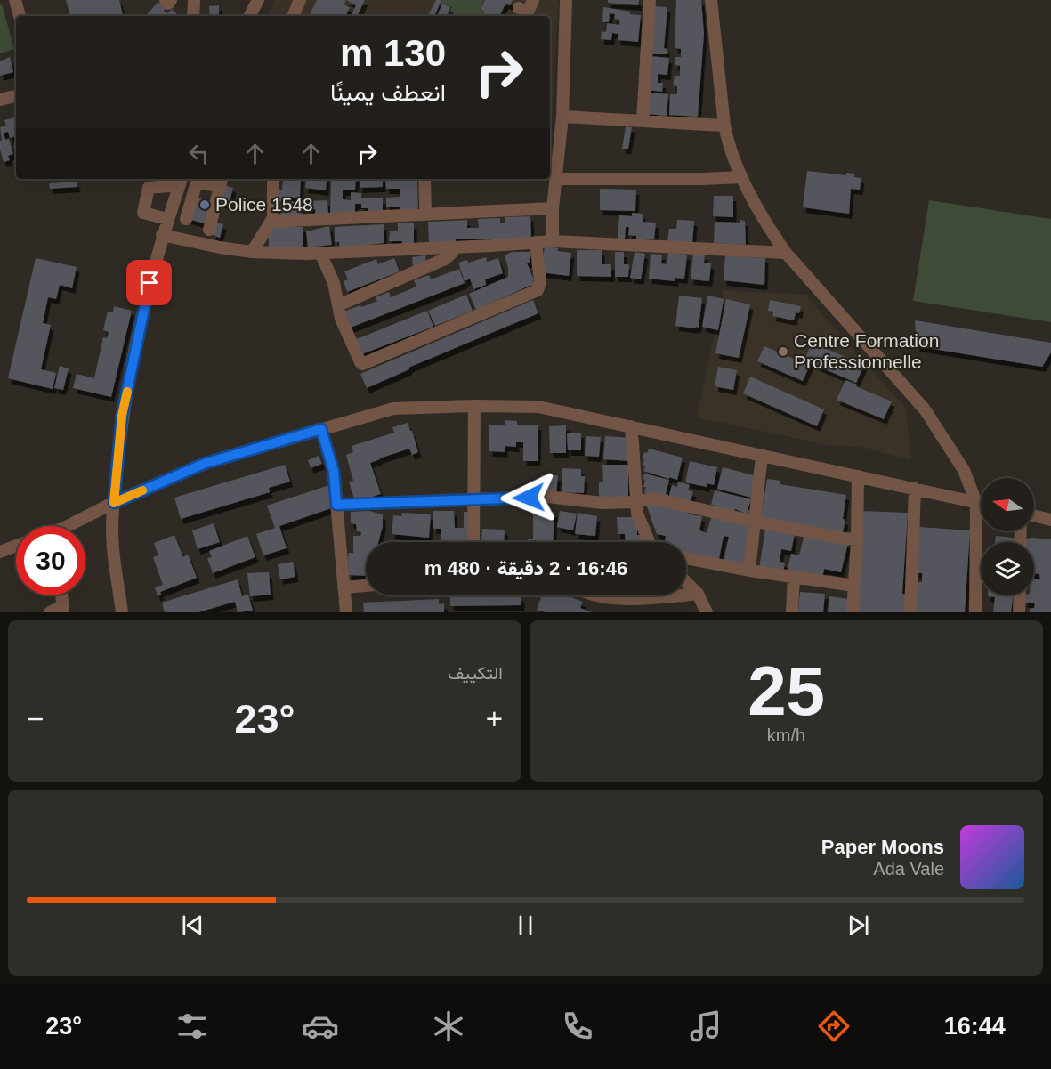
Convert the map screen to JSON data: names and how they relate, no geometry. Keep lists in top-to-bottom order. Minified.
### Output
{"places":["Police 1548","Centre Formation Professionnelle"],"north":"left","page":{"turn":["130 m","انعطف يمينًا"],"limit":"30","trip":"16:46 · 2 دقيقة · 480 m","tile":[["25","km/h"],"التكييف"],"heat":["−","23°","+"],"song":["Paper Moons","Ada Vale"],"tabs":["16:44","23°"]}}
